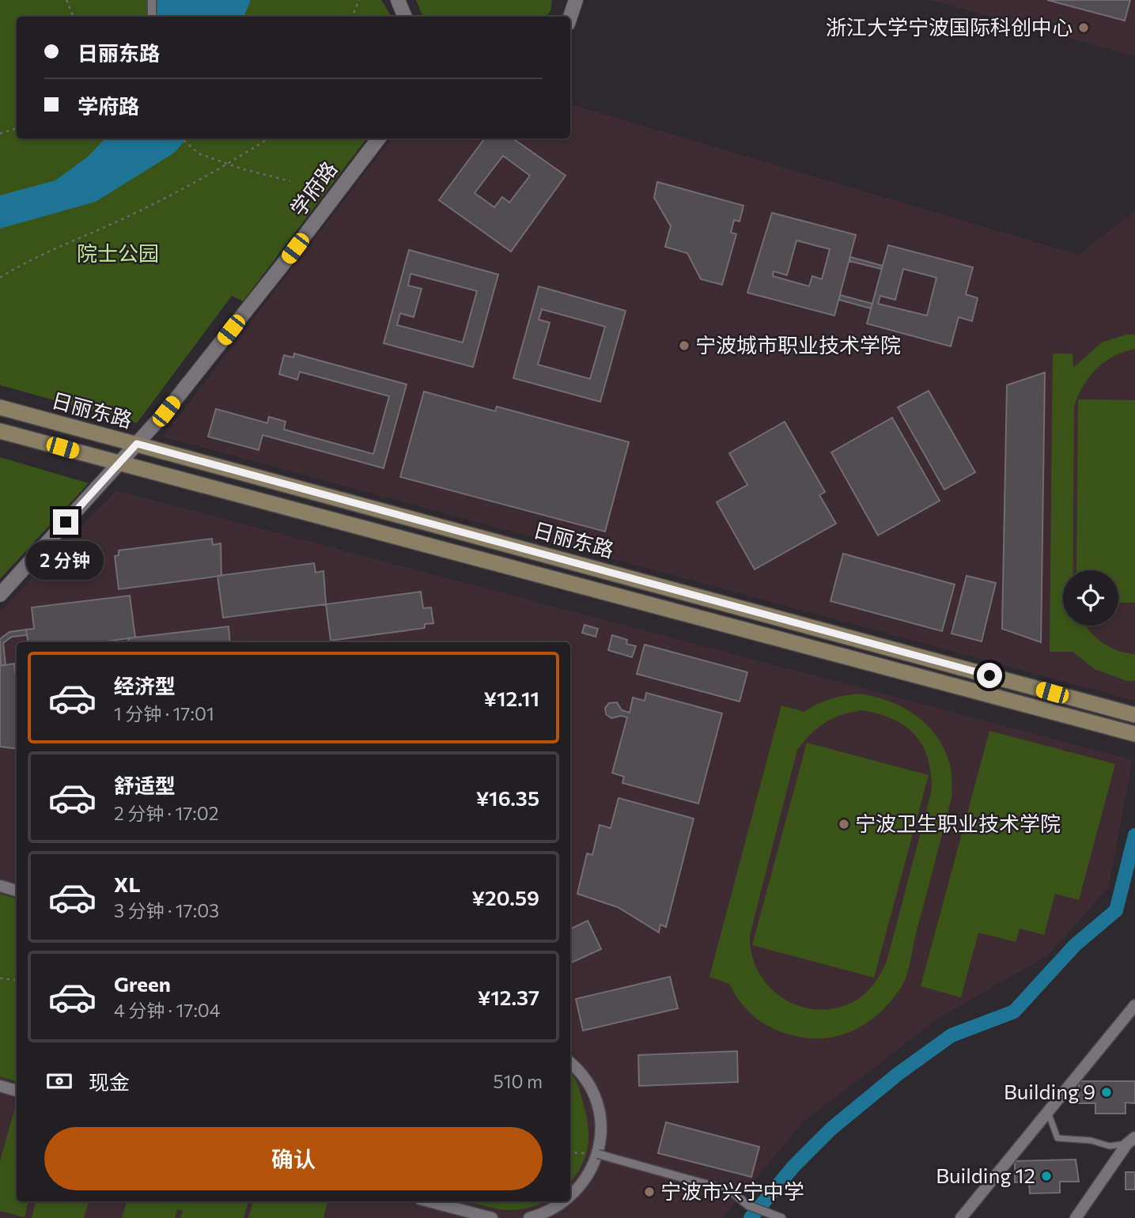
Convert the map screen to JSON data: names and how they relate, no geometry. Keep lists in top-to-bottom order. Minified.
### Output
{"streets":{"main road":["日丽东路"],"street":["学府路"]},"crossings":[["学府路","日丽东路"]],"parks":["院士公园"],"places":["浙江大学宁波国际科创中心","宁波城市职业技术学院","宁波卫生职业技术学院","Building 9","Building 12","宁波市兴宁中学"],"page":{"banner":["日丽东路","学府路"],"bubble":"2 分钟","list":[{"name":"经济型","note":"1 分钟 · 17:01","value":"¥12.11"},{"name":"舒适型","note":"2 分钟 · 17:02","value":"¥16.35"},{"name":"XL","note":"3 分钟 · 17:03","value":"¥20.59"},{"name":"Green","note":"4 分钟 · 17:04","value":"¥12.37"}],"pay":["现金","510 m"],"buttons":"确认"}}
